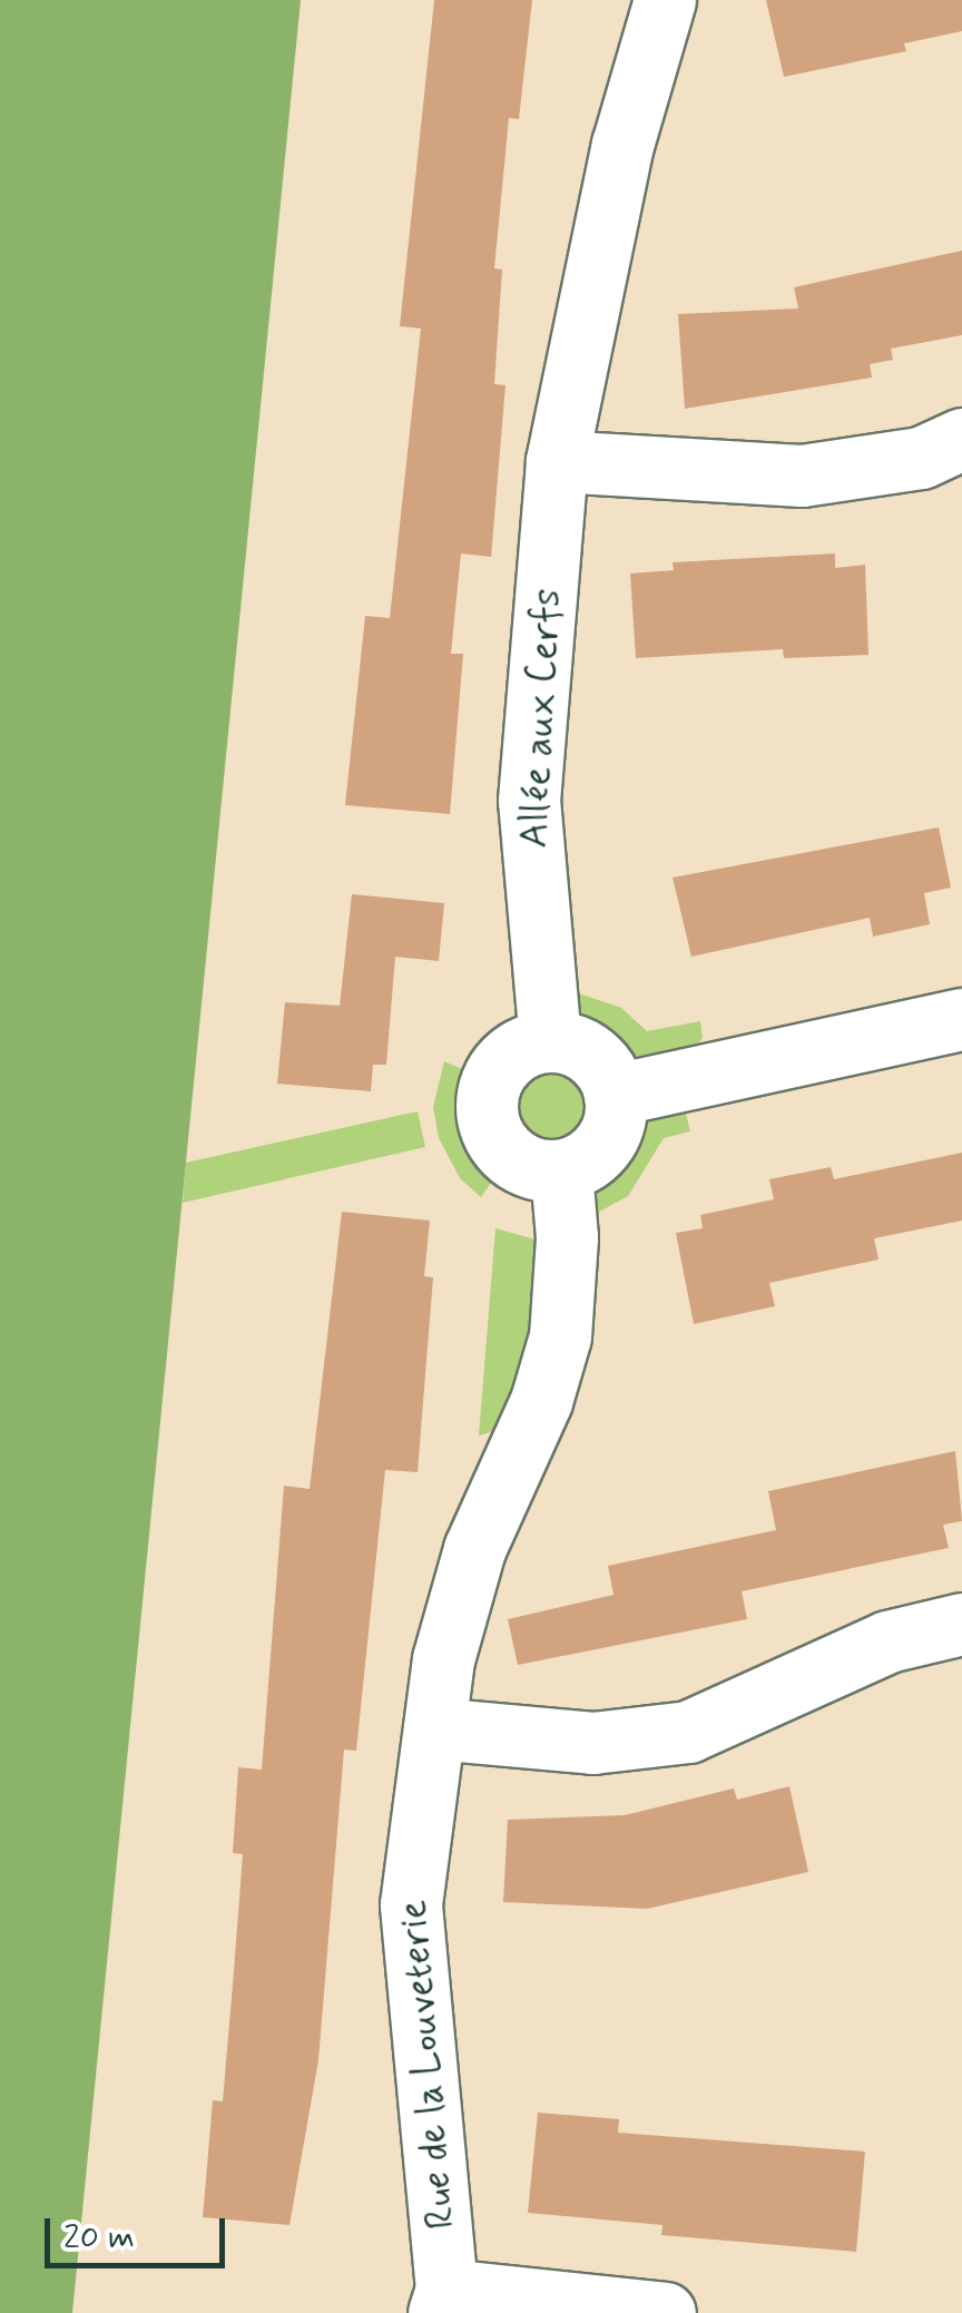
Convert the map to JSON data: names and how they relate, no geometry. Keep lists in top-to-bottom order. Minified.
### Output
{"streets":{"street":["Allée aux Cerfs","Rue de la Louveterie"]},"crossings":[["Allée aux Cerfs","Rue de la Louveterie"]],"scale_bar":"20 m"}
